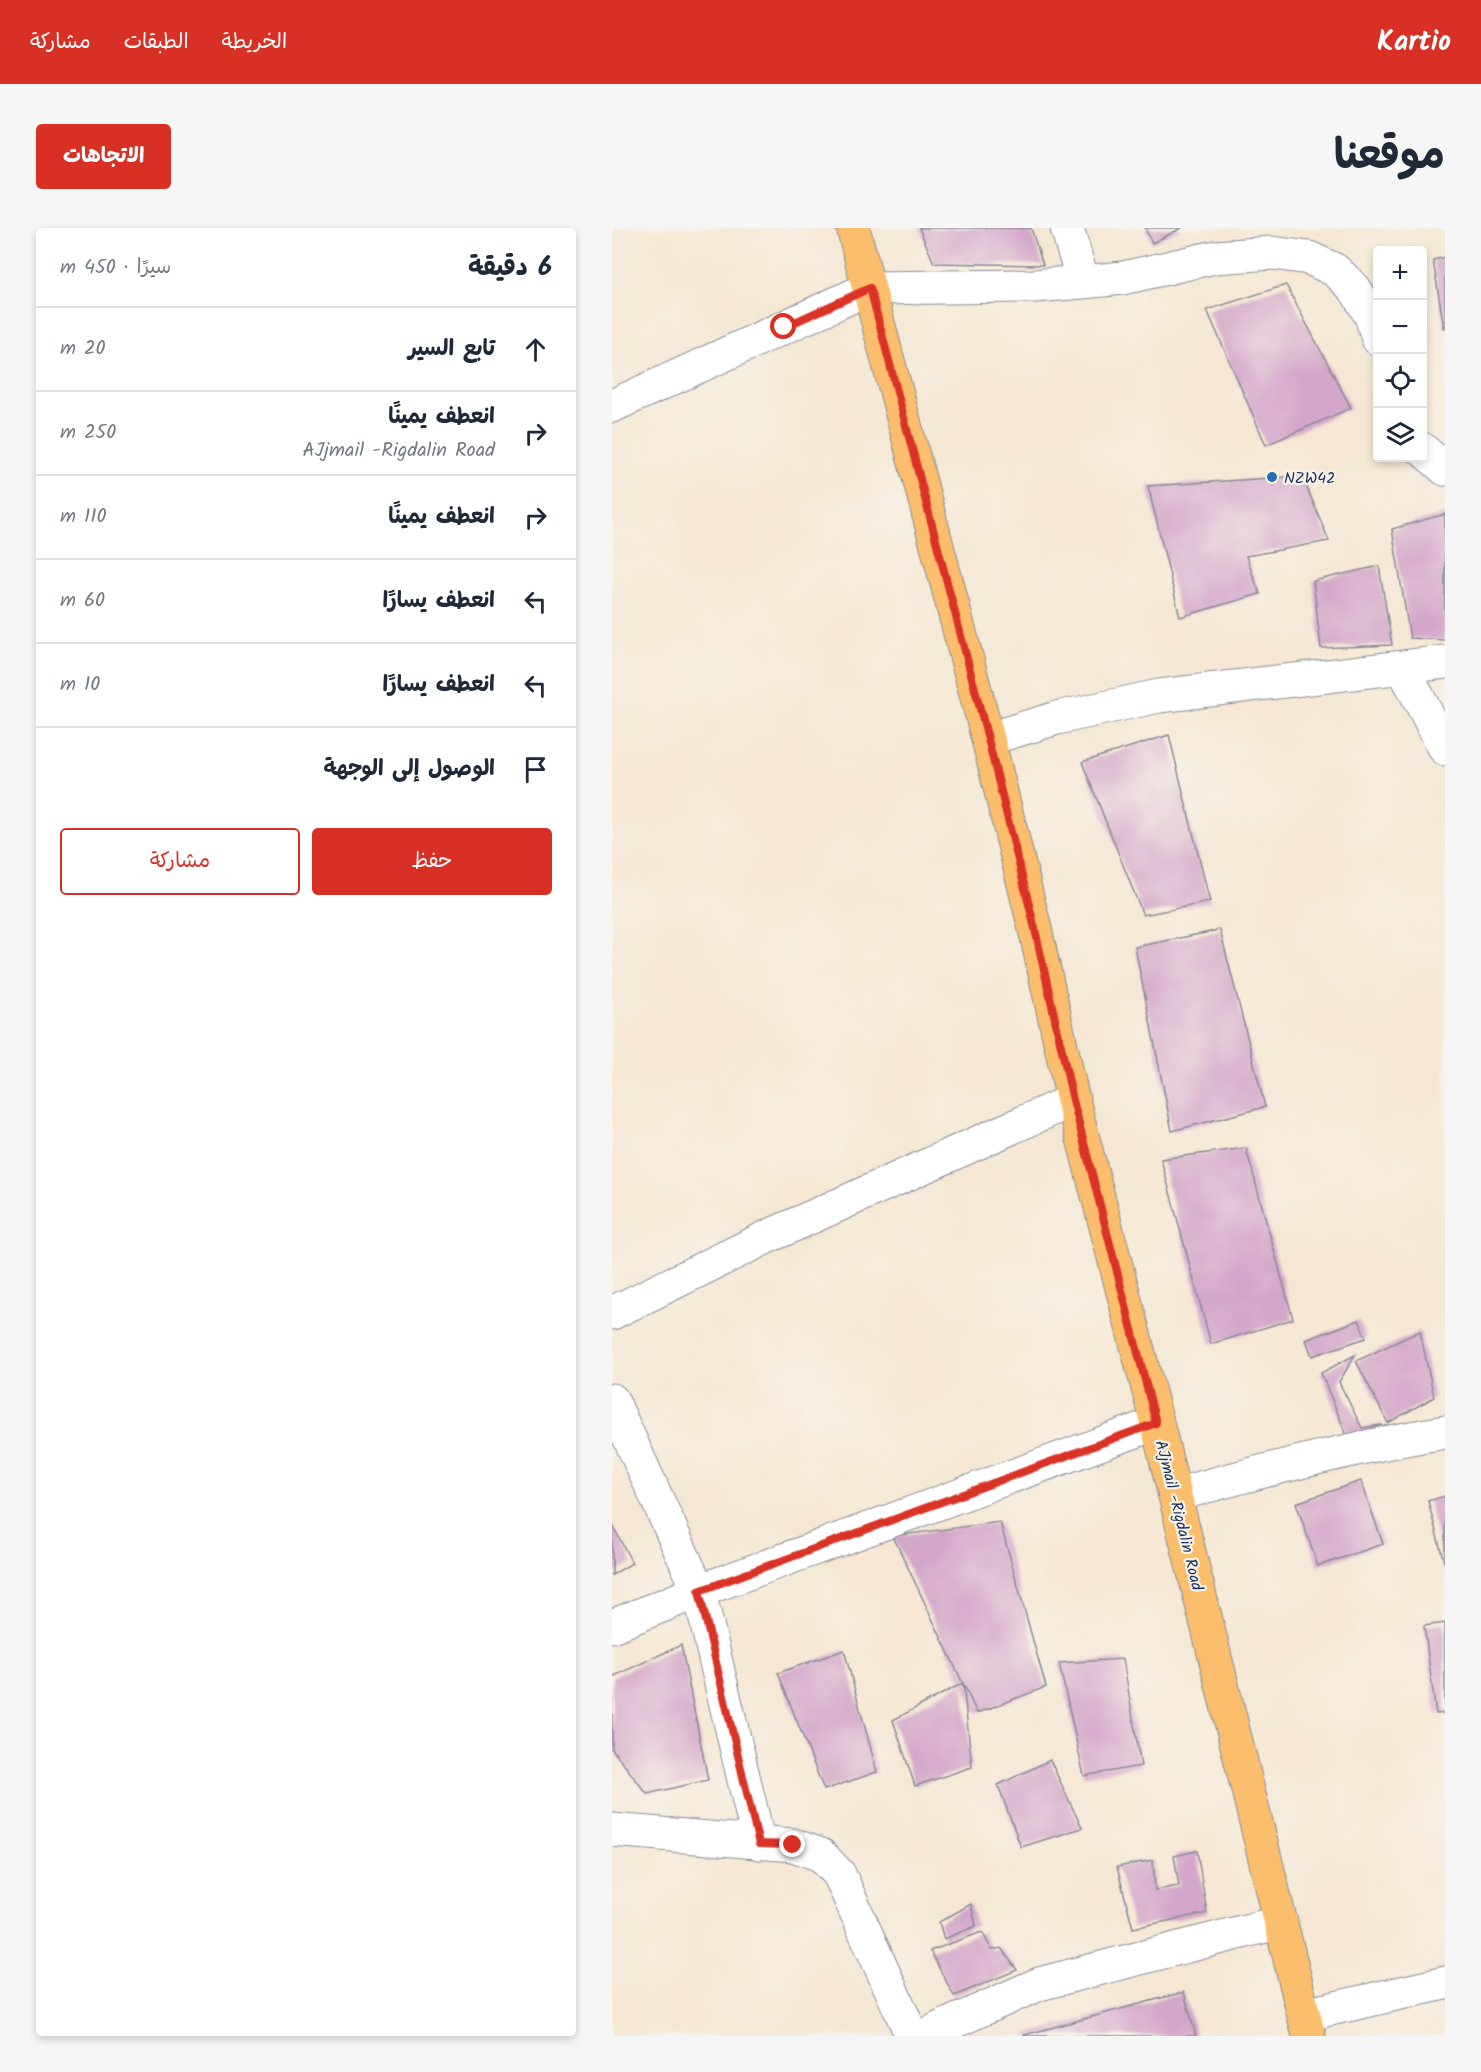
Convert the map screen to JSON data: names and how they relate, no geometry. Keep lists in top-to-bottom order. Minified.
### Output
{"streets":{"main road":["AJjmail -Rigdalin Road"]},"places":["NZW42"],"page":{"header":"Kartio","nav":["الخريطة","الطبقات","مشاركة"],"title":"موقعنا","buttons":["الاتجاهات",["حفظ","مشاركة"]],"heading":["6 دقيقة","سيرًا · 450 m"],"map_buttons":["+","−"],"list":[["تابع السير","20 m"],["انعطف يمينًا","AJjmail -Rigdalin Road","250 m"],["انعطف يمينًا","110 m"],["انعطف يسارًا","60 m"],["انعطف يسارًا","10 m"],"الوصول إلى الوجهة"]}}
